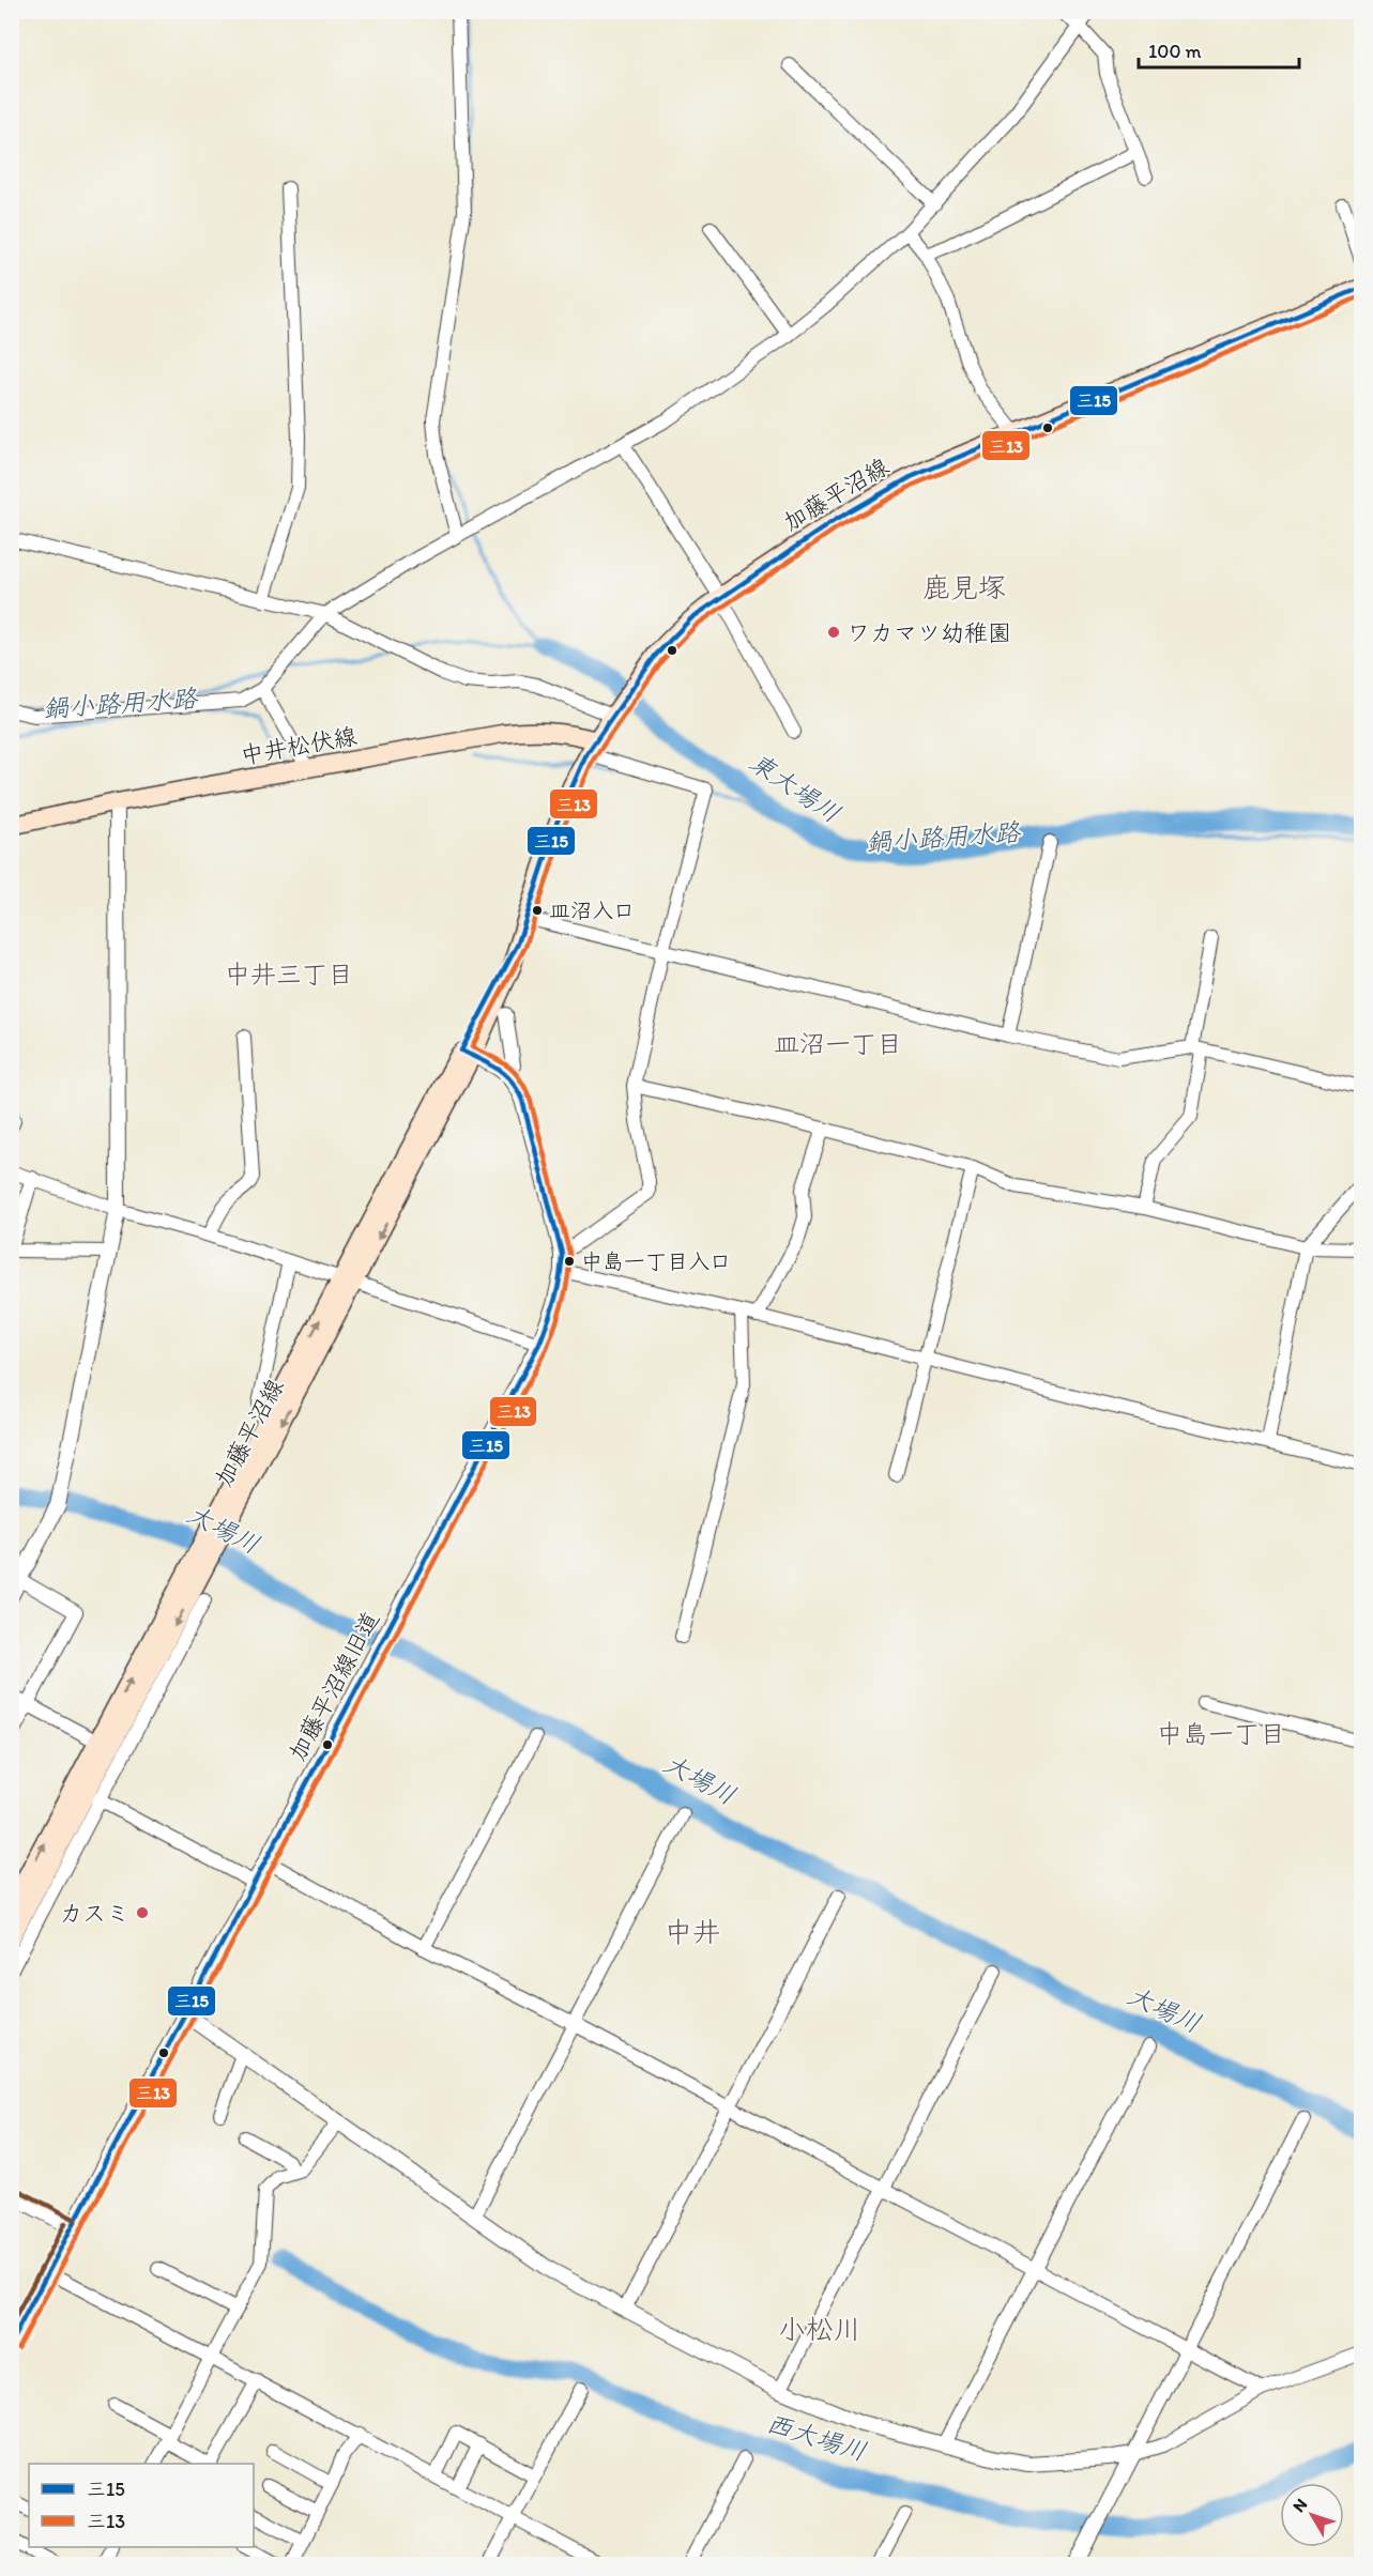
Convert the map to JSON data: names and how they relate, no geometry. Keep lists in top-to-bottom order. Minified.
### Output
{"streets":{"main road":["加藤平沼線","中井松伏線"],"street":["加藤平沼線旧道"]},"crossings":[["加藤平沼線","中井松伏線"]],"districts":["鹿見塚","中井三丁目","皿沼一丁目","中島一丁目","中井","小松川"],"water":["鍋小路用水路","東大場川","大場川","西大場川"],"places":["ワカマツ幼稚園","皿沼入口","中島一丁目入口","カスミ"],"lines":["transit line 三15","transit line 三13"],"legend":["三15","三13"],"scale_bar":"100 m","north":"top left"}
